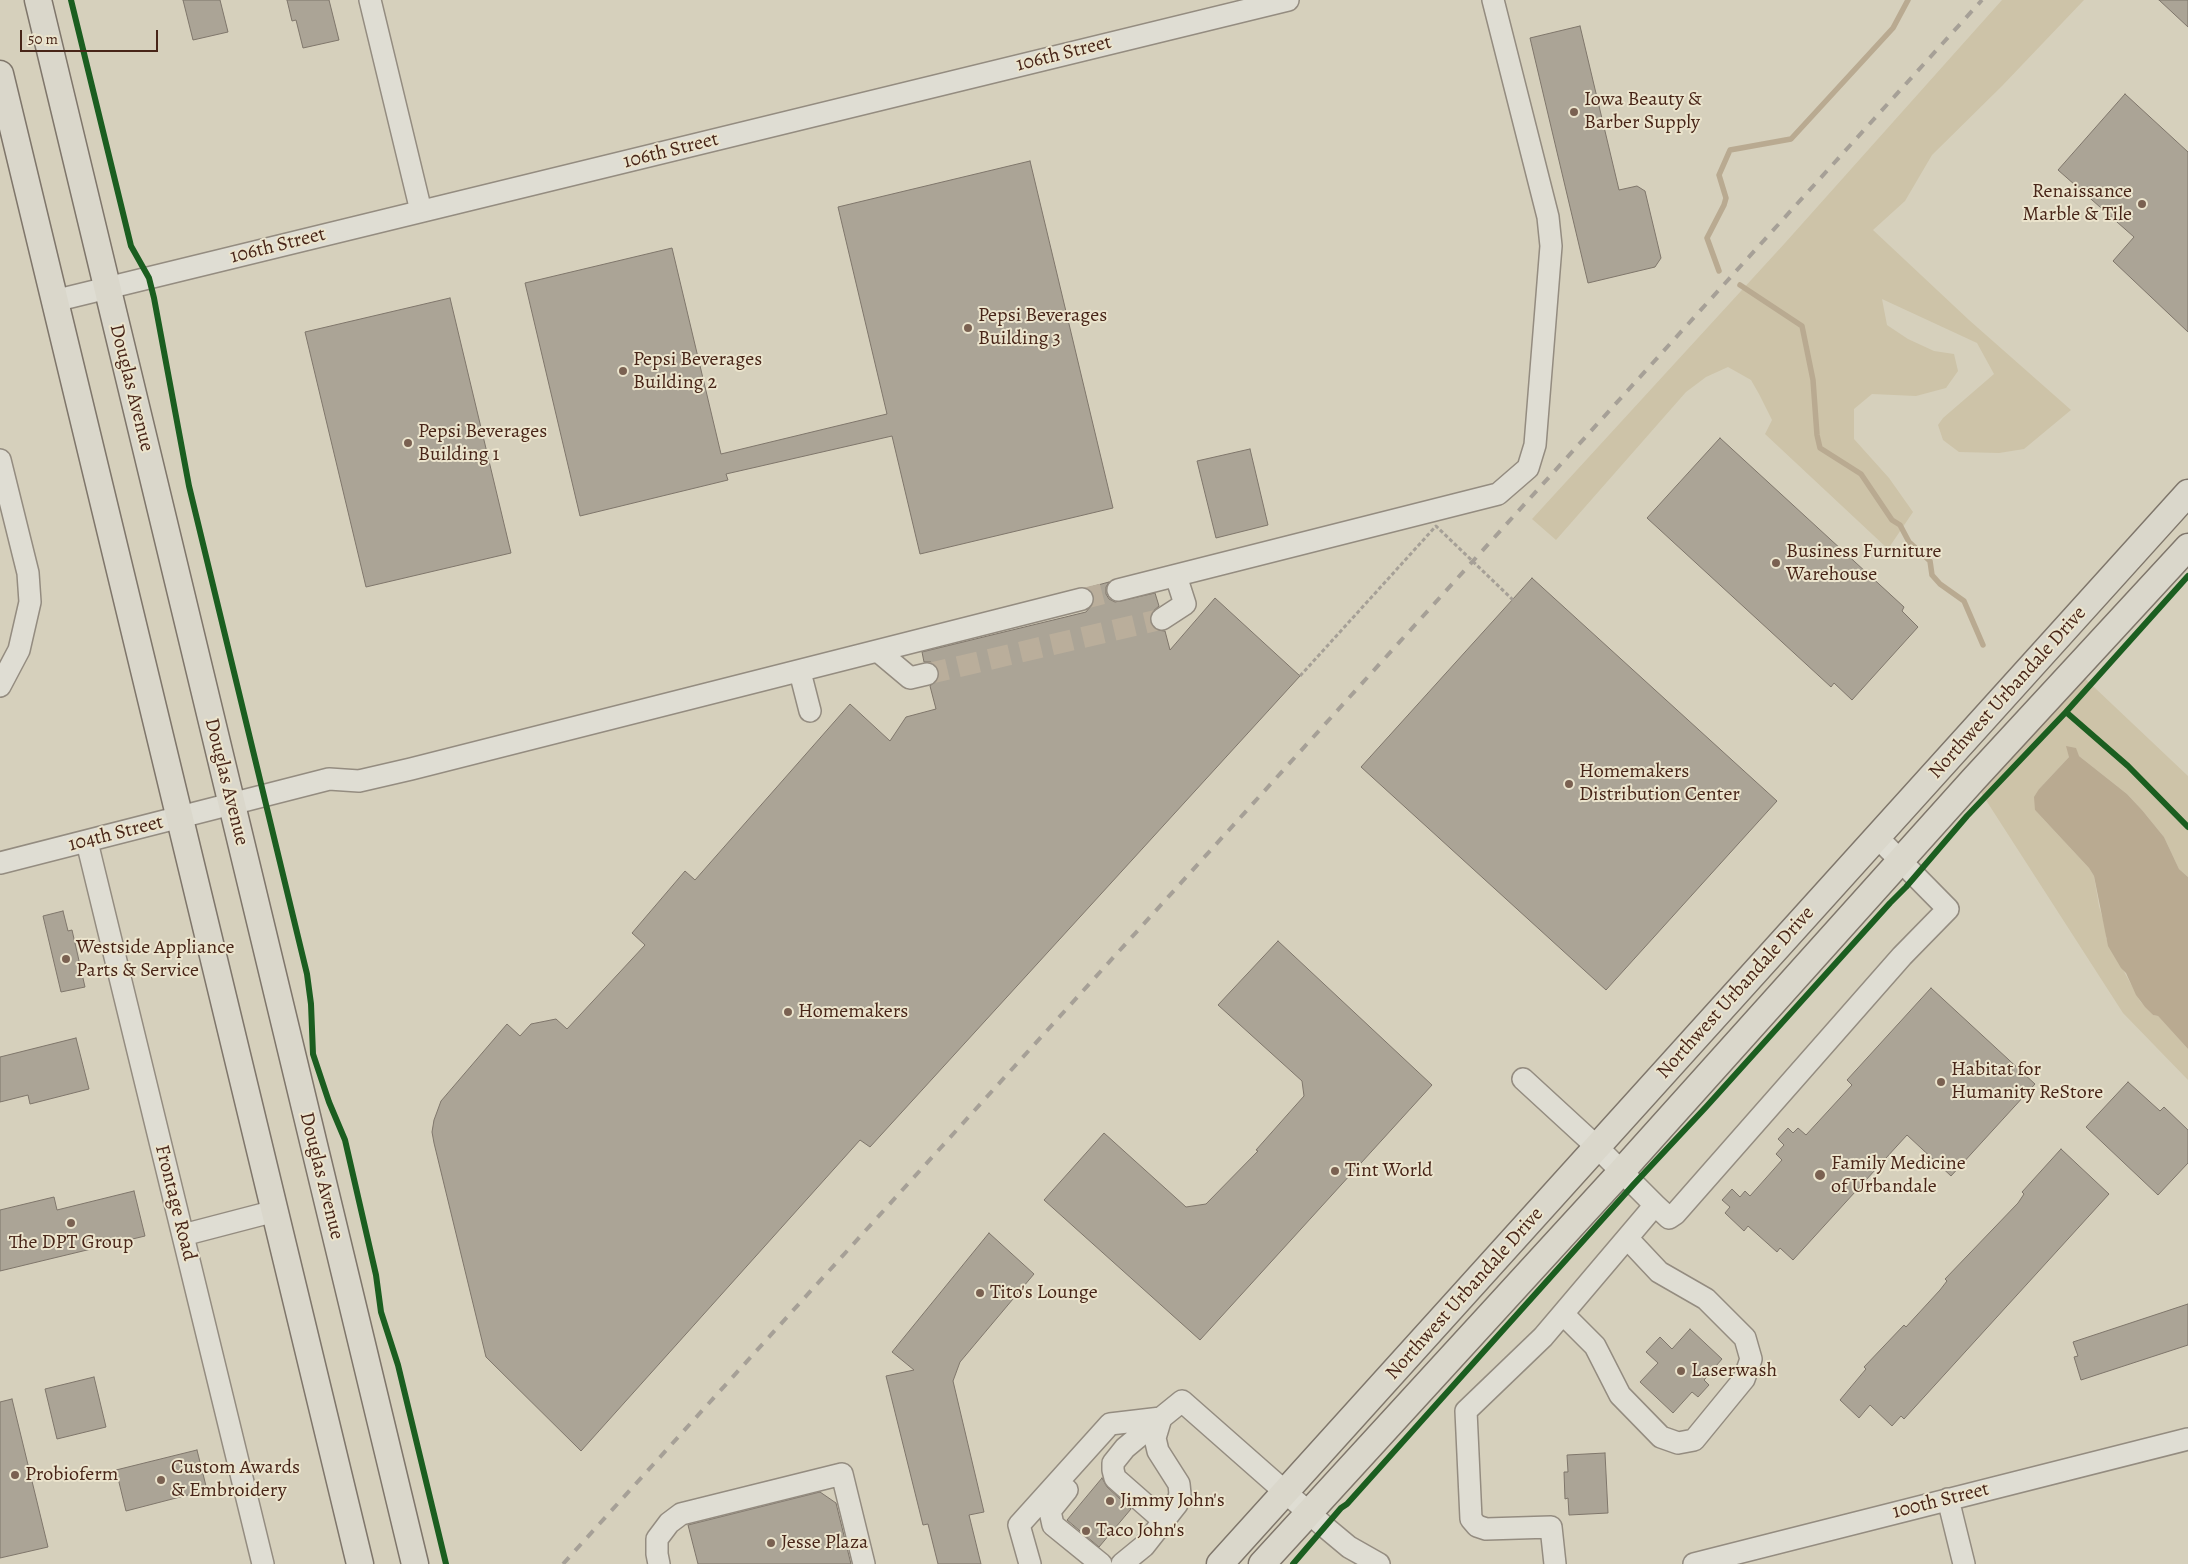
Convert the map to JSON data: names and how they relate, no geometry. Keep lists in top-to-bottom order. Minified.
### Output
{"streets":{"main road":["Douglas Avenue","Northwest Urbandale Drive"],"street":["106th Street","104th Street","Frontage Road","100th Street"]},"crossings":[["106th Street","Douglas Avenue"],["Douglas Avenue","104th Street"],["104th Street","Frontage Road"]],"places":["Iowa Beauty & Barber Supply","Renaissance Marble & Tile","Pepsi Beverages Building 3","Pepsi Beverages Building 2","Pepsi Beverages Building 1","Business Furniture Warehouse","Homemakers Distribution Center","Westside Appliance Parts & Service","Homemakers","Habitat for Humanity ReStore","Tint World","Family Medicine of Urbandale","The DPT Group","Tito's Lounge","Laserwash","Probioferm","Custom Awards & Embroidery","Jimmy John's","Taco John's","Jesse Plaza"],"scale_bar":"50 m"}
